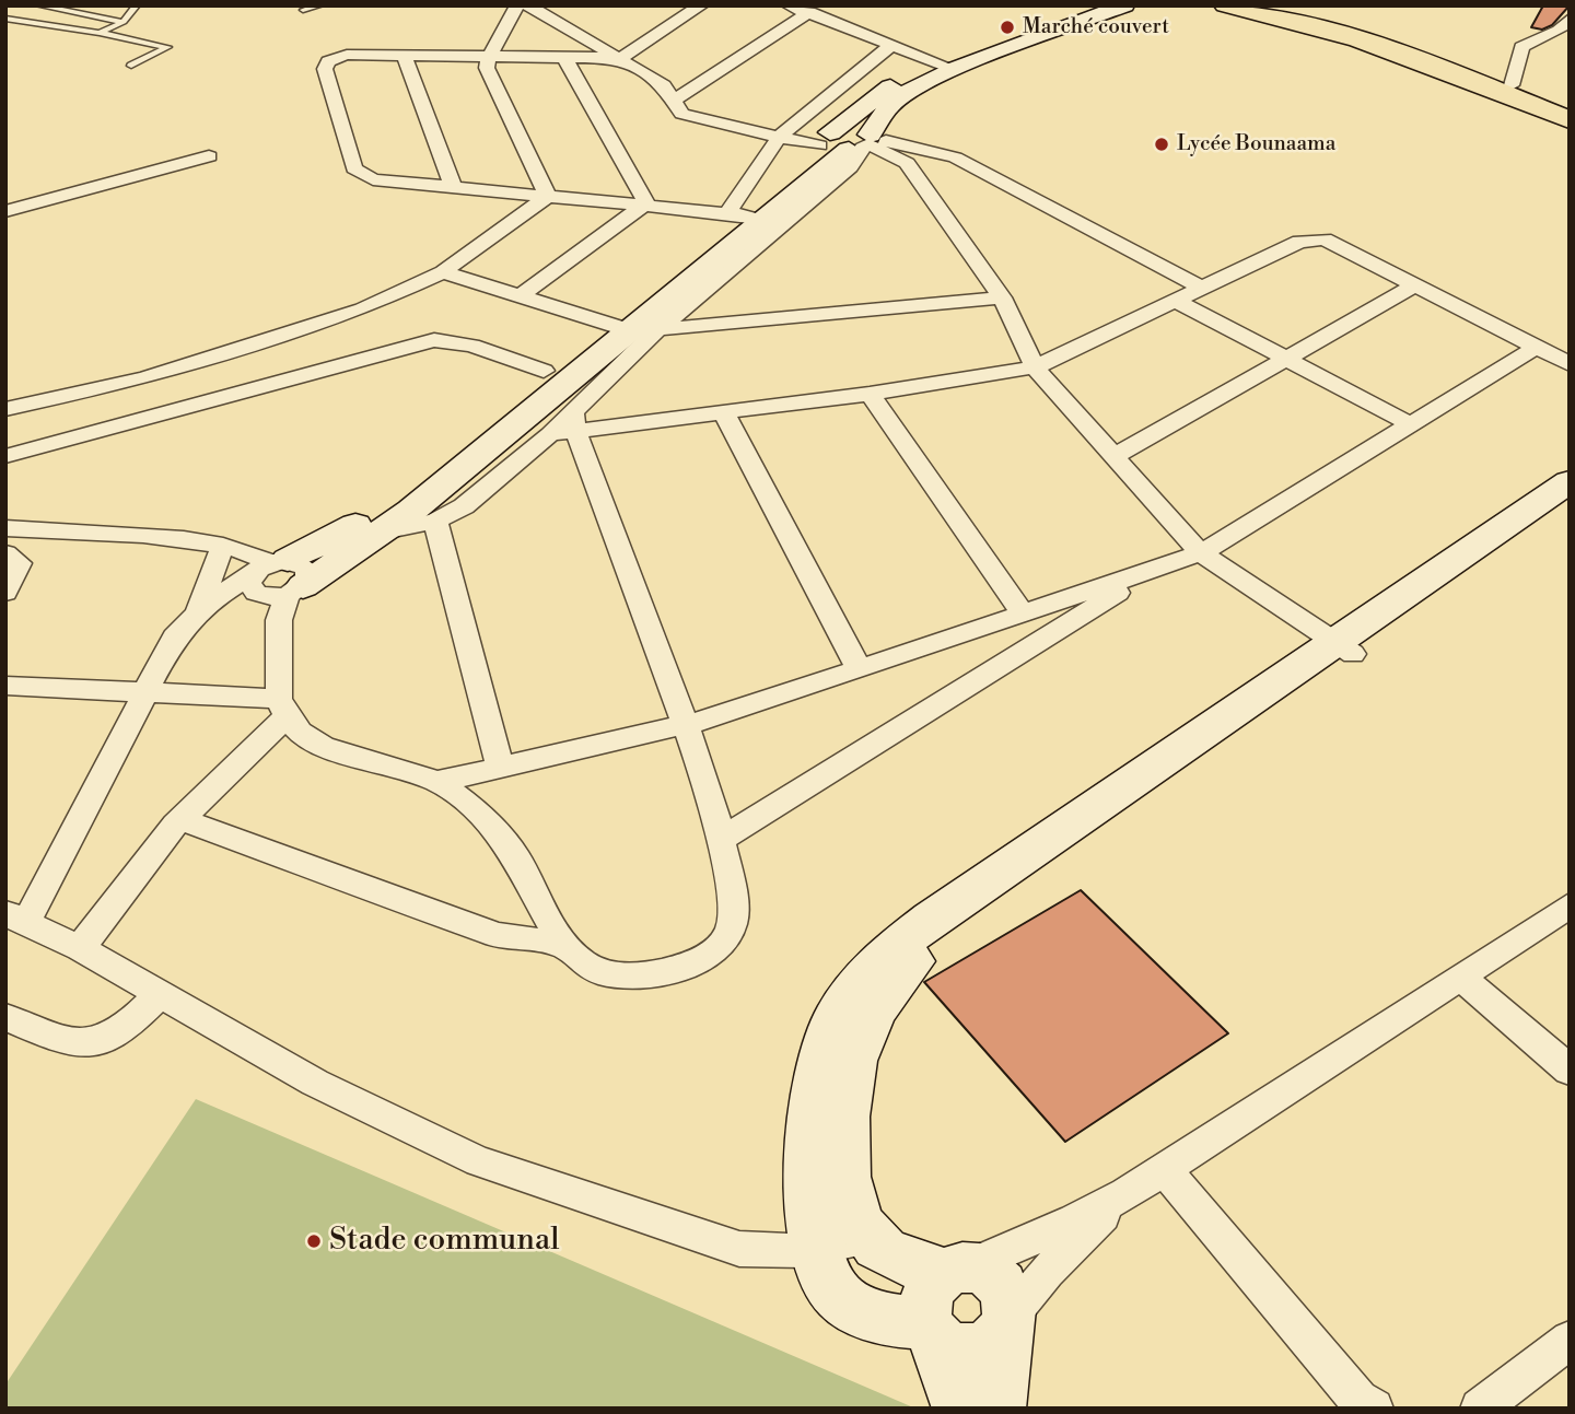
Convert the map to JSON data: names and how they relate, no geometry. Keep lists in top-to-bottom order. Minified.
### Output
{"places":["Marché couvert","Lycée Bounaama","Stade communal"]}
